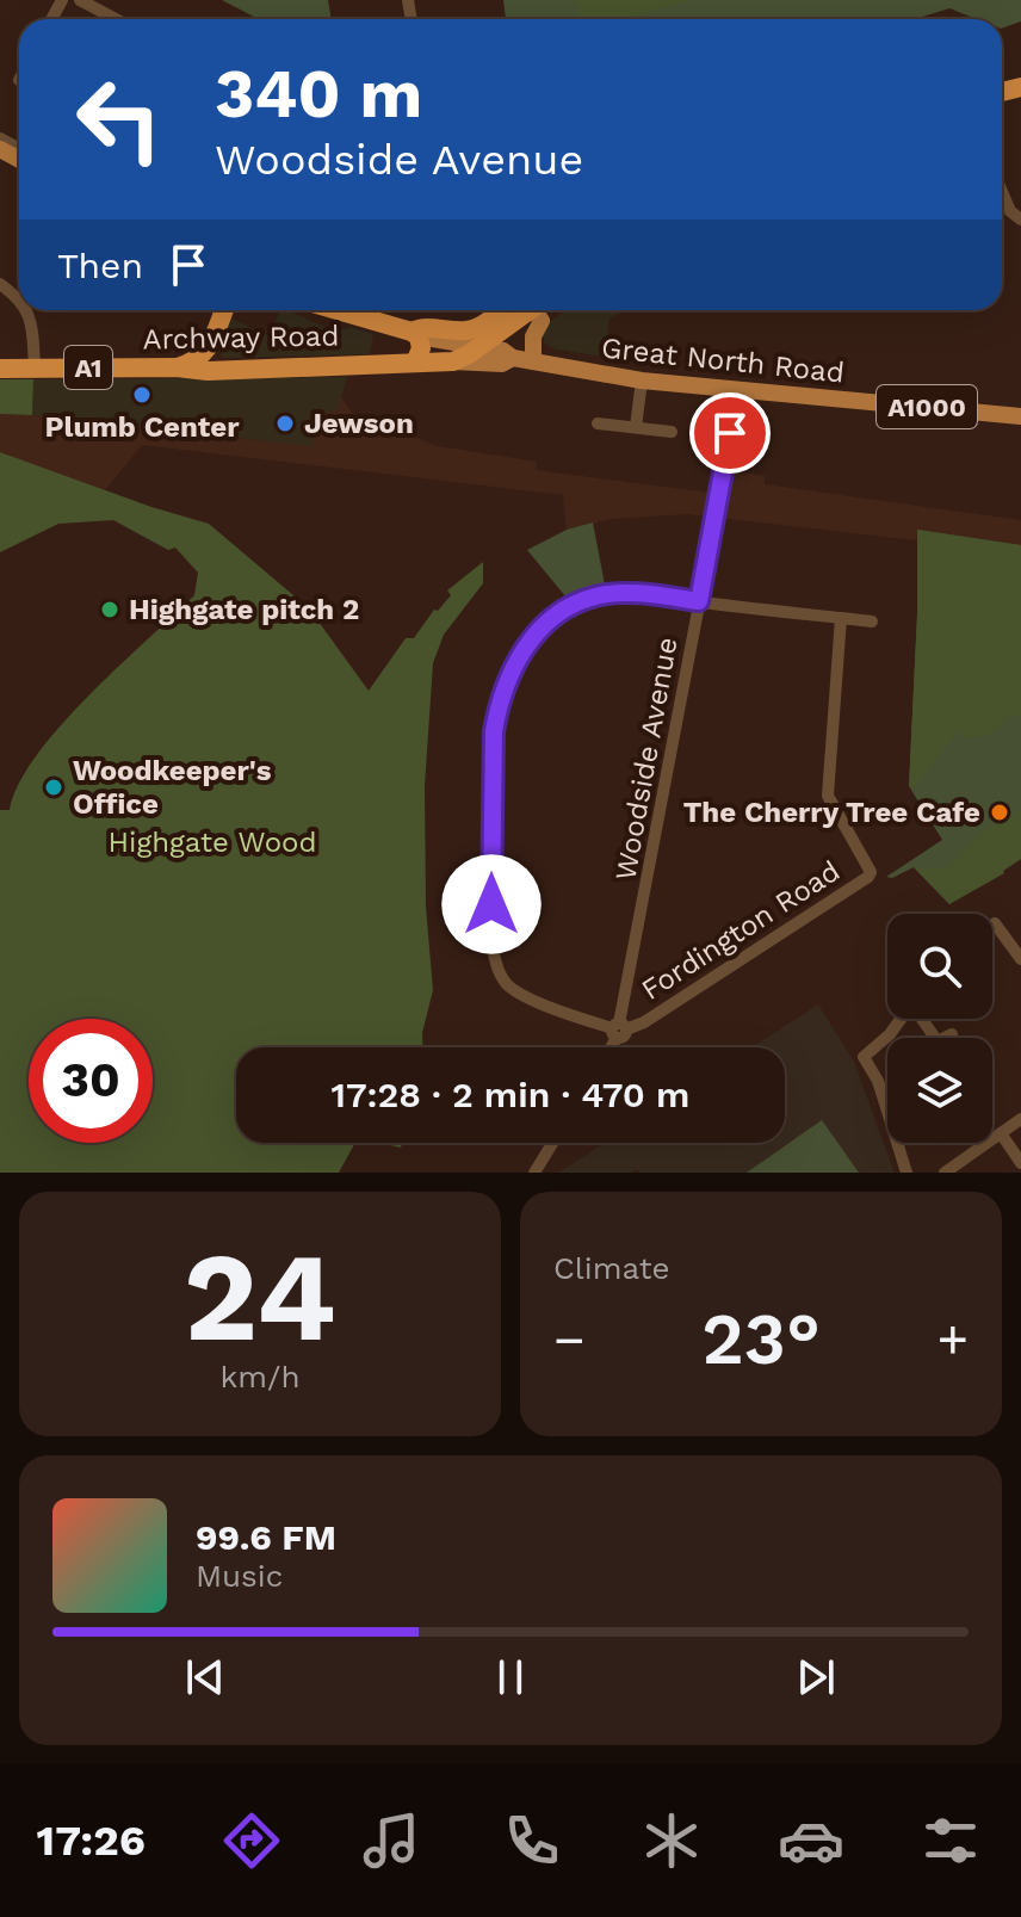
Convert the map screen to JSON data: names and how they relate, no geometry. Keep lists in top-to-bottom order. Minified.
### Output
{"streets":{"highway":["Archway Road","A1"],"main road":["Great North Road","A1000"],"street":["Woodside Avenue","Fordington Road"]},"crossings":[["Archway Road","Great North Road"],["Archway Road","A1"],["Archway Road","A1000"],["Great North Road","A1"],["Great North Road","A1000"],["Great North Road","Woodside Avenue"],["A1","A1000"],["Woodside Avenue","Fordington Road"]],"parks":["Highgate Wood"],"places":["Plumb Center","Jewson","Highgate pitch 2","Woodkeeper's Office","The Cherry Tree Cafe"],"page":{"turn":["340 m","Woodside Avenue"],"then":"Then","limit":"30","trip":"17:28 · 2 min · 470 m","tile":[["24","km/h"],"Climate"],"heat":["−","23°","+"],"song":["99.6 FM","Music"],"tabs":"17:26"}}
